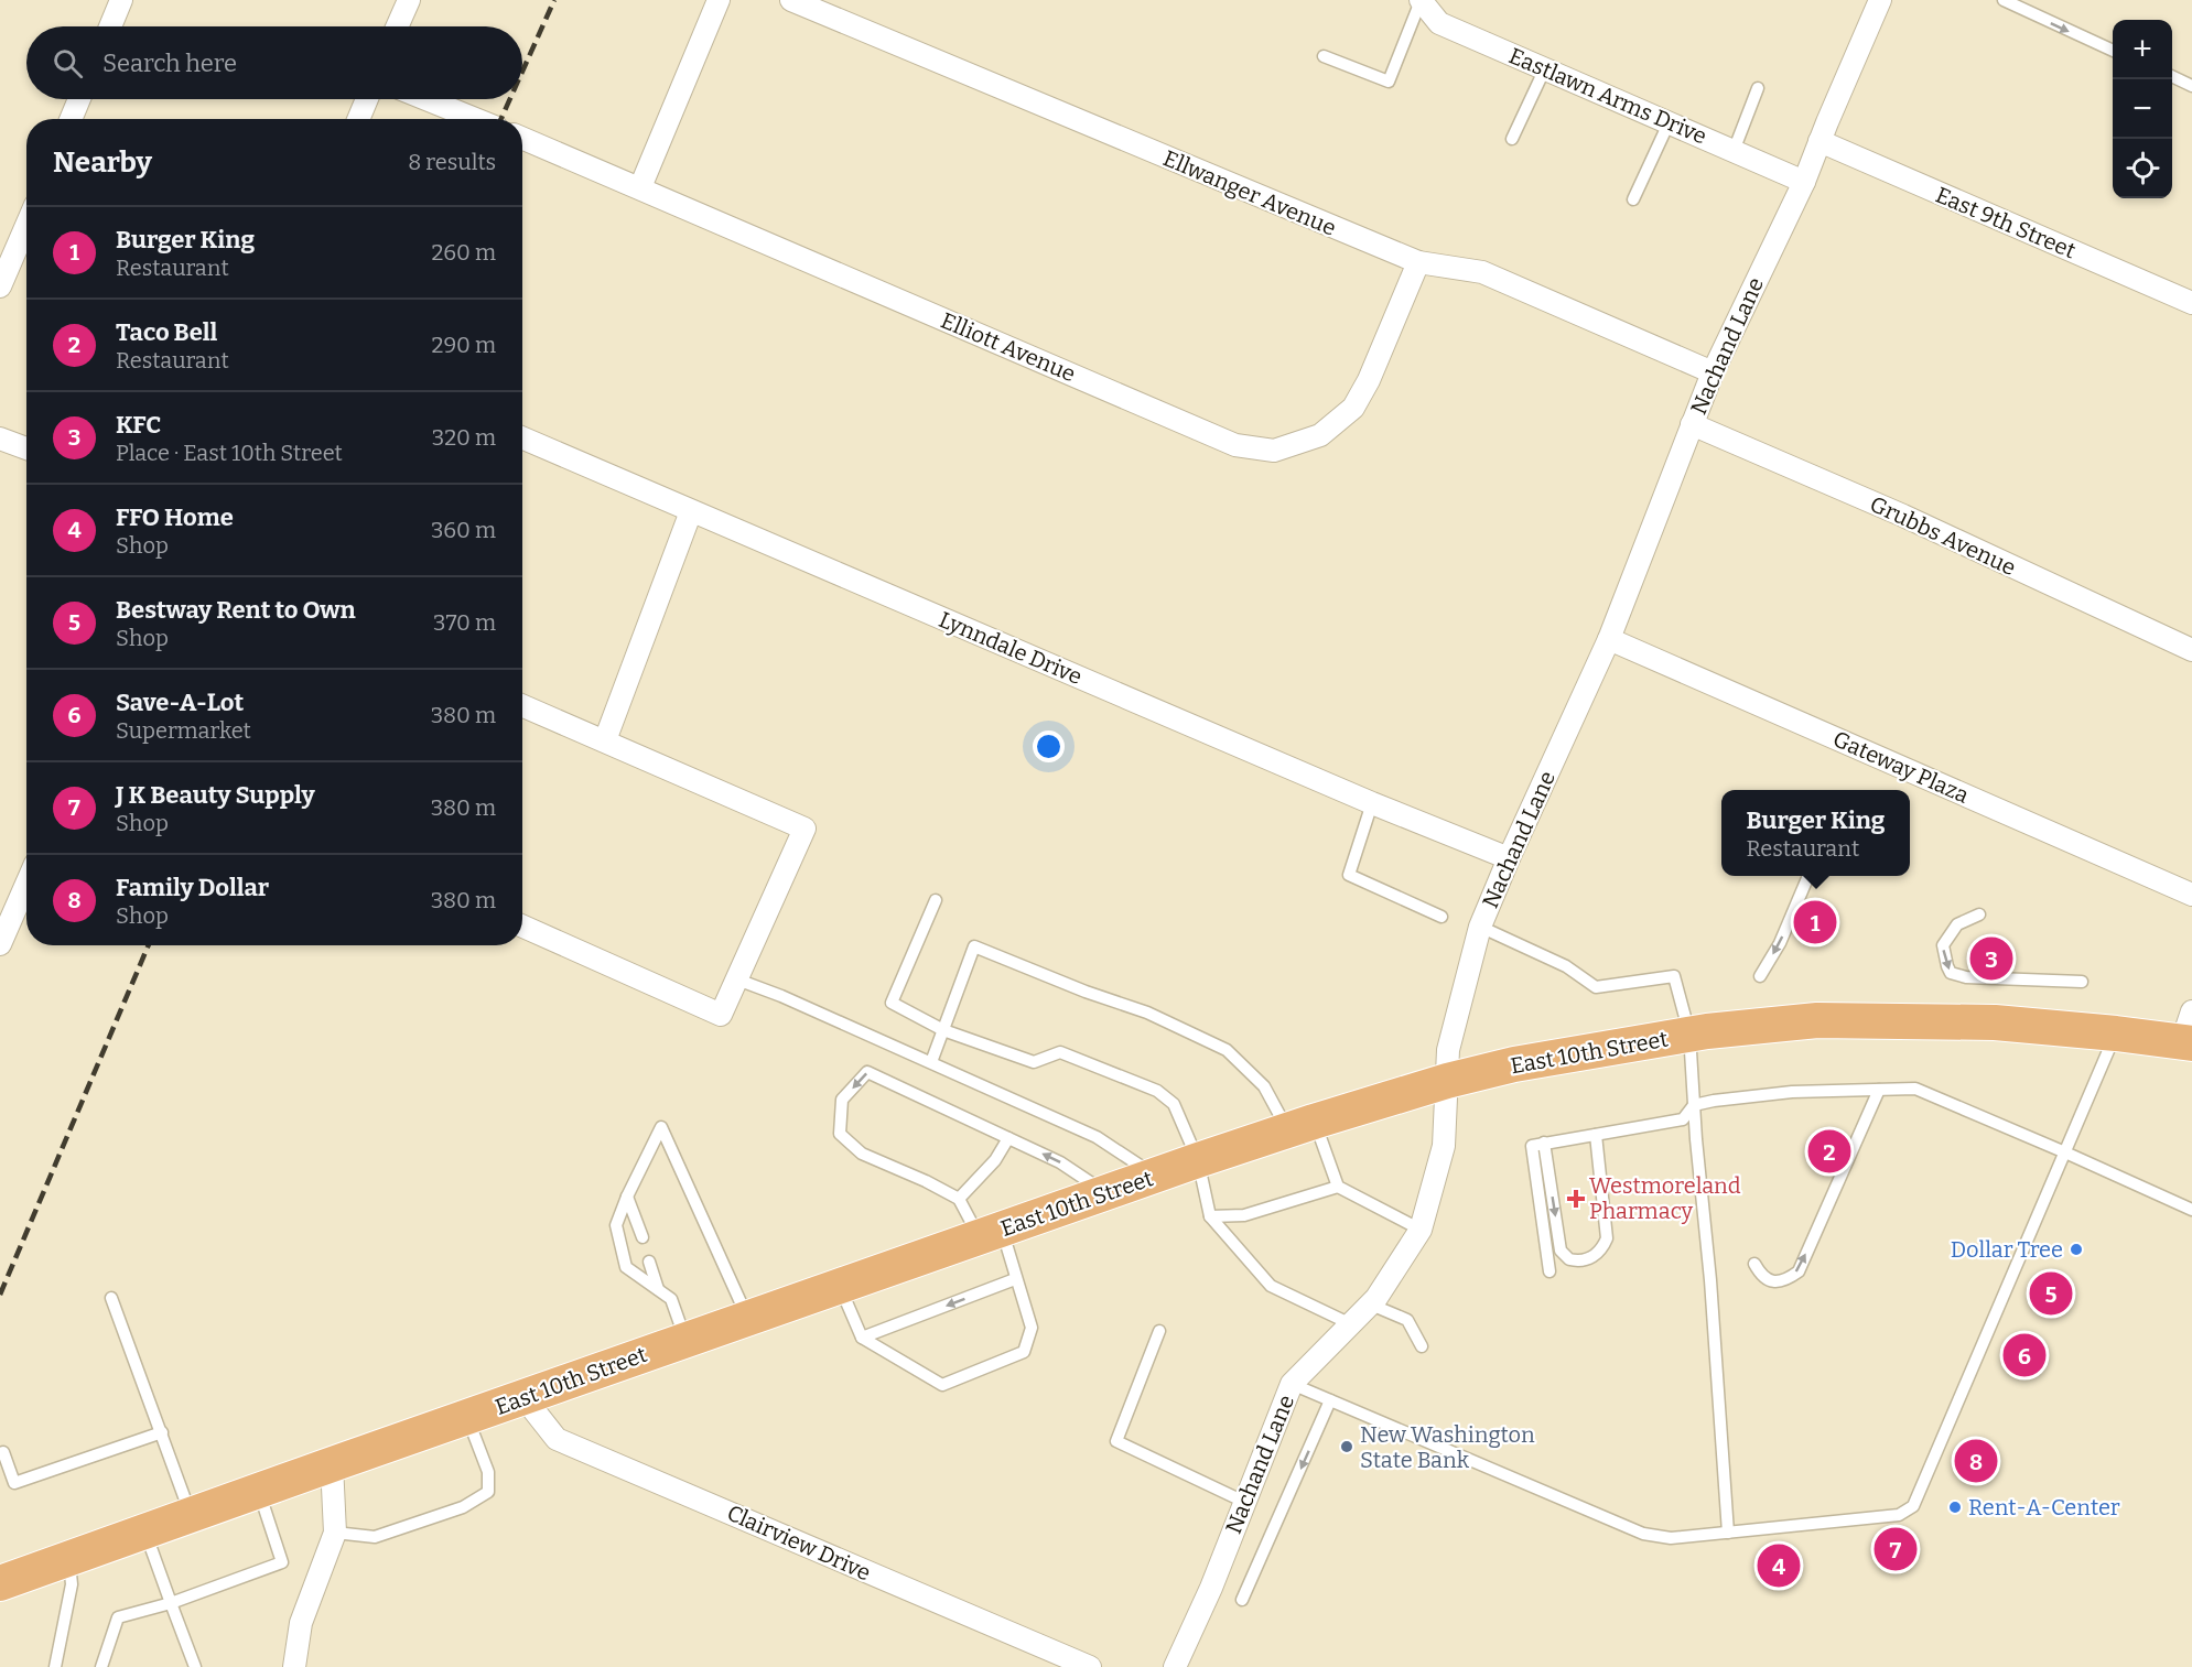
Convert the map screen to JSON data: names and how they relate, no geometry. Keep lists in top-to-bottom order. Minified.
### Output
{"streets":{"main road":["East 10th Street"],"street":["Eastlawn Arms Drive","Ellwanger Avenue","East 9th Street","Nachand Lane","Elliott Avenue","Grubbs Avenue","Lynndale Drive","Gateway Plaza","Clairview Drive"]},"crossings":[["Eastlawn Arms Drive","Nachand Lane"],["Ellwanger Avenue","Nachand Lane"],["Ellwanger Avenue","Elliott Avenue"],["East 9th Street","Nachand Lane"],["Nachand Lane","Grubbs Avenue"],["Nachand Lane","Lynndale Drive"],["Nachand Lane","Gateway Plaza"],["Nachand Lane","East 10th Street"],["East 10th Street","Clairview Drive"]],"places":{"health":["Westmoreland Pharmacy"],"other":["Dollar Tree","New Washington State Bank","Rent-A-Center"]},"page":{"map_buttons":["+","−"],"search":"Search here","heading":["Nearby","8 results"],"list":[{"mark":"1","name":"Burger King","note":"Restaurant","value":"260 m"},{"mark":"2","name":"Taco Bell","note":"Restaurant","value":"290 m"},{"mark":"3","name":"KFC","note":"Place · East 10th Street","value":"320 m"},{"mark":"4","name":"FFO Home","note":"Shop","value":"360 m"},{"mark":"5","name":"Bestway Rent to Own","note":"Shop","value":"370 m"},{"mark":"6","name":"Save-A-Lot","note":"Supermarket","value":"380 m"},{"mark":"7","name":"J K Beauty Supply","note":"Shop","value":"380 m"},{"mark":"8","name":"Family Dollar","note":"Shop","value":"380 m"}],"popup":["Burger King","Restaurant"],"pins":["1","3","2","5","6","8","7","4"]}}
